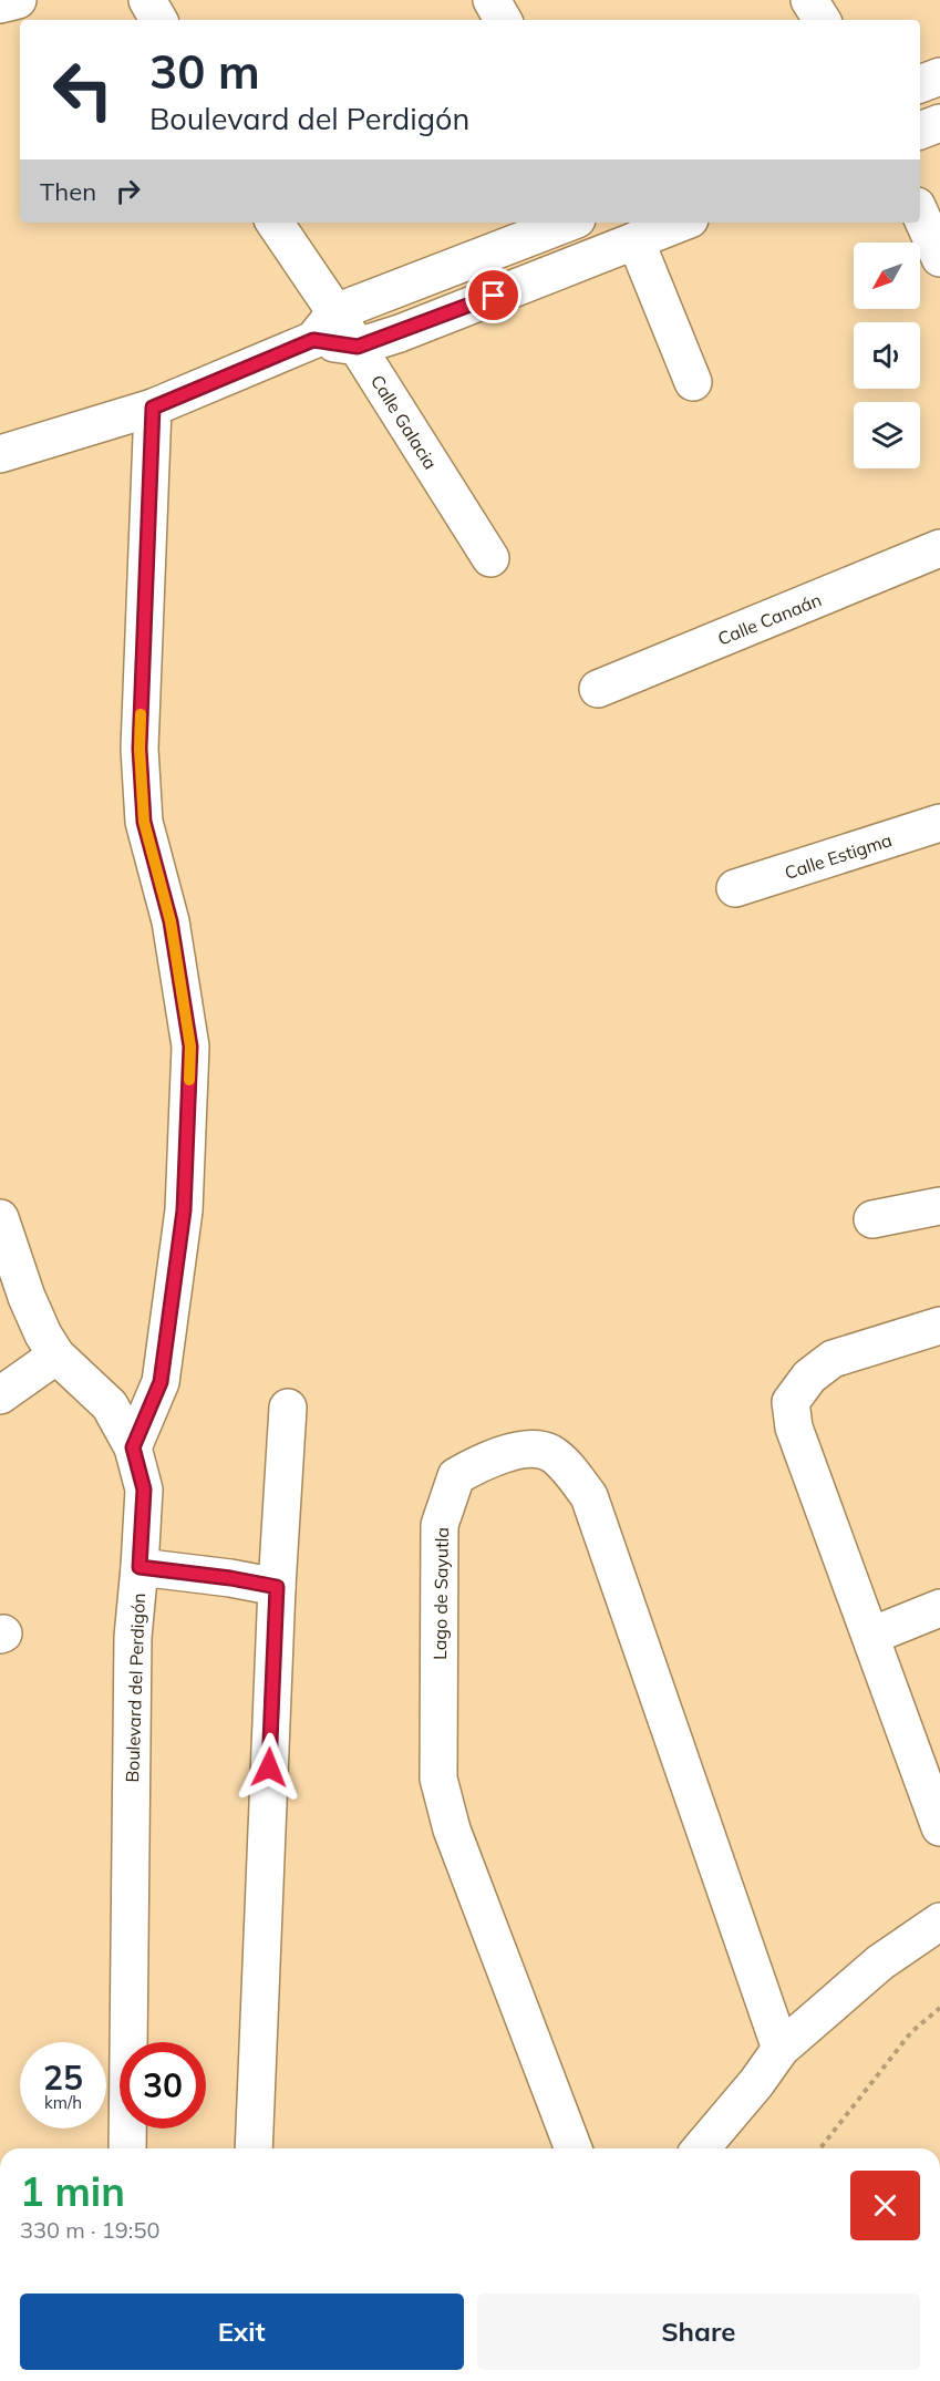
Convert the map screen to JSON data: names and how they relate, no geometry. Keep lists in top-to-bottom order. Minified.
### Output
{"streets":{"street":["Calle Galacia","Calle Canaán","Calle Estigma","Lago de Sayutla","Boulevard del Perdigón"]},"north":"bottom left","page":{"turn":["30 m","Boulevard del Perdigón"],"then":"Then","speed":"25 km/h","limit":"30","heading":["1 min","330 m · 19:50"],"buttons":["Exit","Share"]}}
